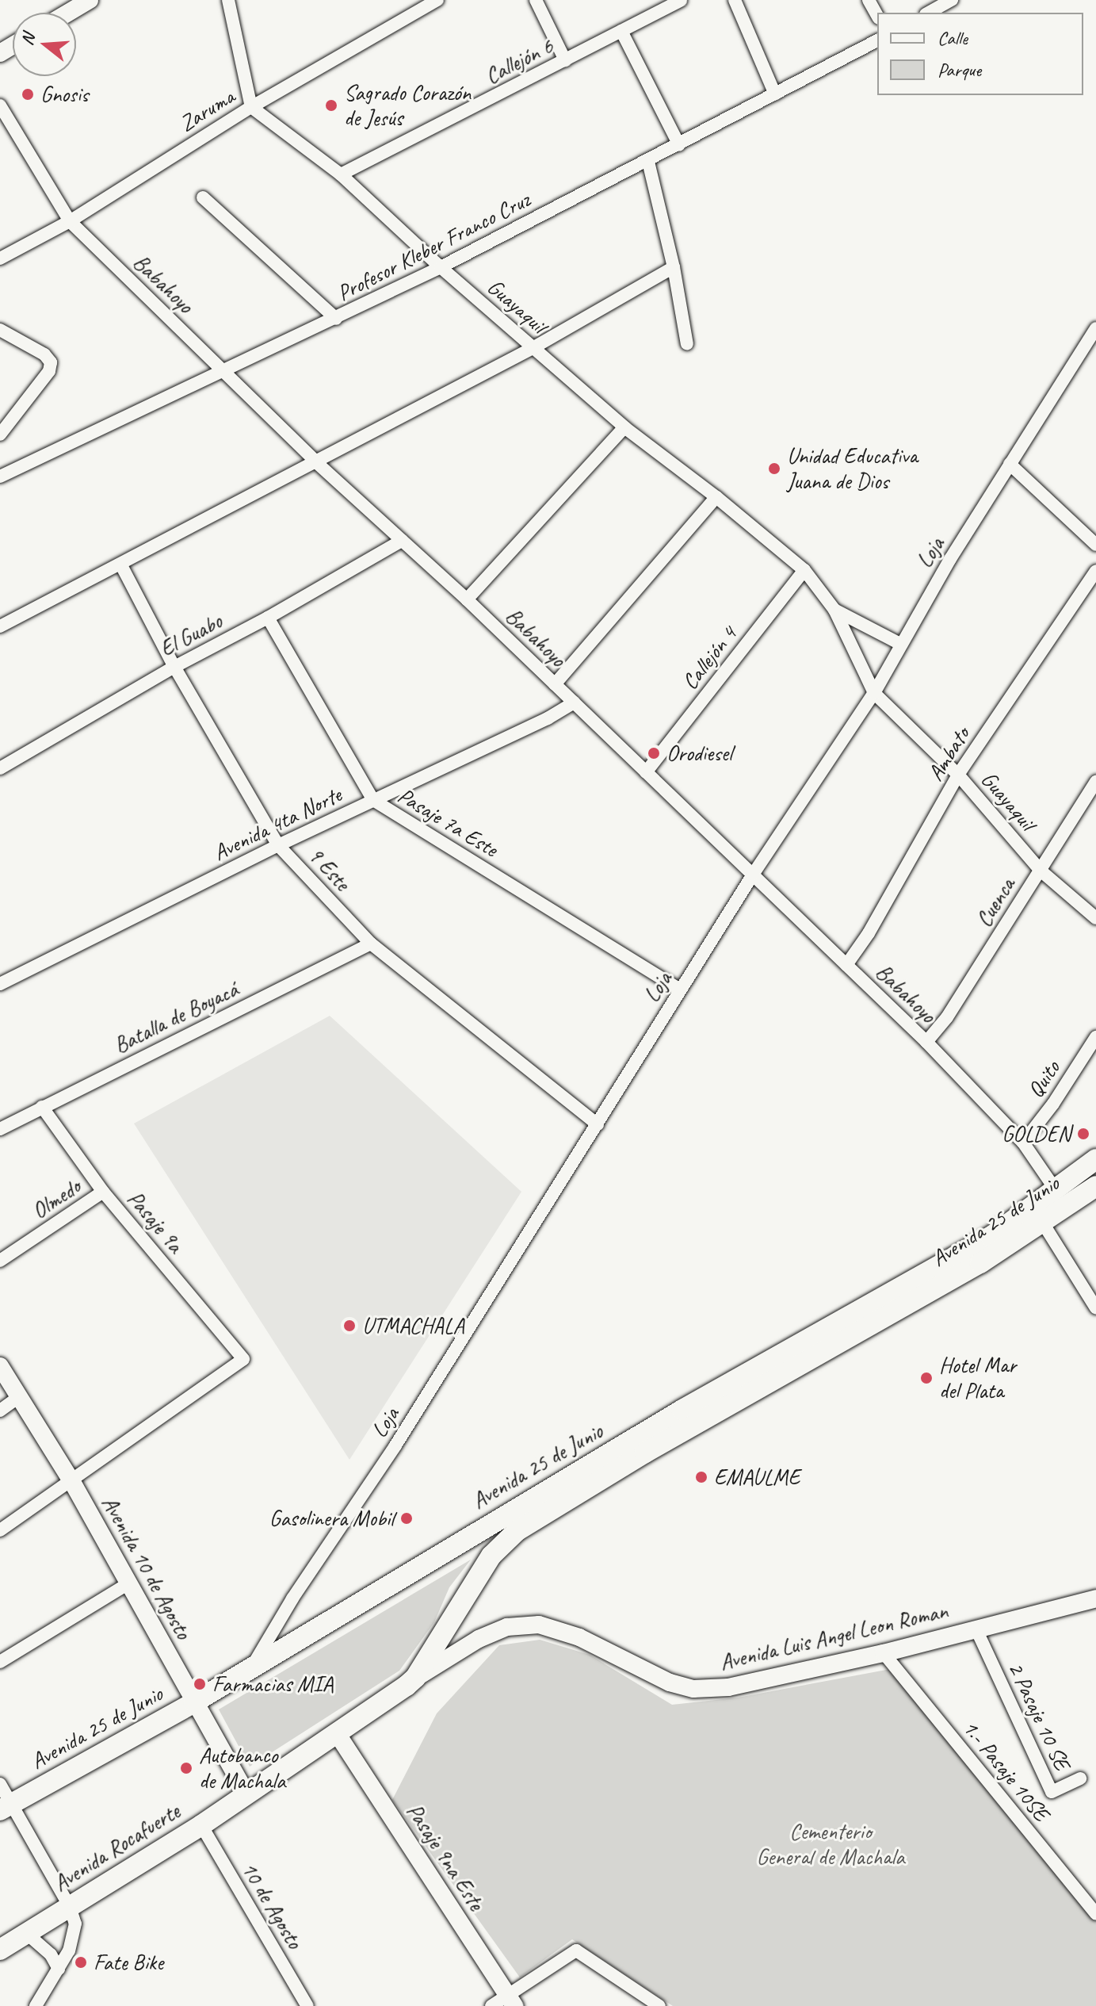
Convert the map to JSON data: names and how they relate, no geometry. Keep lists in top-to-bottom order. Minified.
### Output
{"streets":{"main road":["Avenida 25 de Junio","Avenida 10 de Agosto","Avenida Luis Angel Leon Roman","Avenida Rocafuerte","Pasaje 9na Este"],"street":["Callejón 6","Zaruma","Profesor Kleber Franco Cruz","Babahoyo","Guayaquil","Loja","El Guabo","Callejón 4","Ambato","Pasaje 7a Este","Avenida 4ta Norte","9 Este","Cuenca","Batalla de Boyacá","Quito","Olmedo","Pasaje 9a","2 Pasaje 10 SE","1.- Pasaje 10SE","10 de Agosto"]},"crossings":[["Callejón 6","Guayaquil"],["Zaruma","Babahoyo"],["Zaruma","Guayaquil"],["Profesor Kleber Franco Cruz","Babahoyo"],["Profesor Kleber Franco Cruz","Guayaquil"],["Babahoyo","Loja"],["Babahoyo","El Guabo"],["Babahoyo","Callejón 4"],["Babahoyo","Ambato"],["Babahoyo","Avenida 4ta Norte"],["Babahoyo","Cuenca"],["Babahoyo","Quito"],["Babahoyo","Avenida 25 de Junio"],["Guayaquil","Loja"],["Guayaquil","Callejón 4"],["Guayaquil","Ambato"],["Guayaquil","Cuenca"],["Loja","Pasaje 7a Este"],["Loja","9 Este"],["Loja","Avenida 25 de Junio"],["El Guabo","Pasaje 7a Este"],["El Guabo","9 Este"],["Pasaje 7a Este","Avenida 4ta Norte"],["Avenida 4ta Norte","9 Este"],["9 Este","Batalla de Boyacá"],["Batalla de Boyacá","Pasaje 9a"],["Olmedo","Pasaje 9a"],["Avenida 25 de Junio","Avenida 10 de Agosto"],["Avenida 25 de Junio","Avenida Luis Angel Leon Roman"],["Avenida 25 de Junio","Avenida Rocafuerte"],["Pasaje 9a","Avenida 10 de Agosto"],["Avenida 10 de Agosto","Avenida Rocafuerte"],["Avenida Luis Angel Leon Roman","2 Pasaje 10 SE"],["Avenida Luis Angel Leon Roman","1.- Pasaje 10SE"],["Avenida Luis Angel Leon Roman","Avenida Rocafuerte"],["Avenida Rocafuerte","Pasaje 9na Este"],["Avenida Rocafuerte","10 de Agosto"]],"parks":["Cementerio General de Machala"],"places":["Gnosis","Sagrado Corazón de Jesús","Unidad Educativa Juana de Dios","Orodiesel","GOLDEN","UTMACHALA","Hotel Mar del Plata","EMAULME","Gasolinera Mobil","Farmacias MIA","Autobanco de Machala","Fate Bike"],"legend":["Calle","Parque"],"north":"left"}
